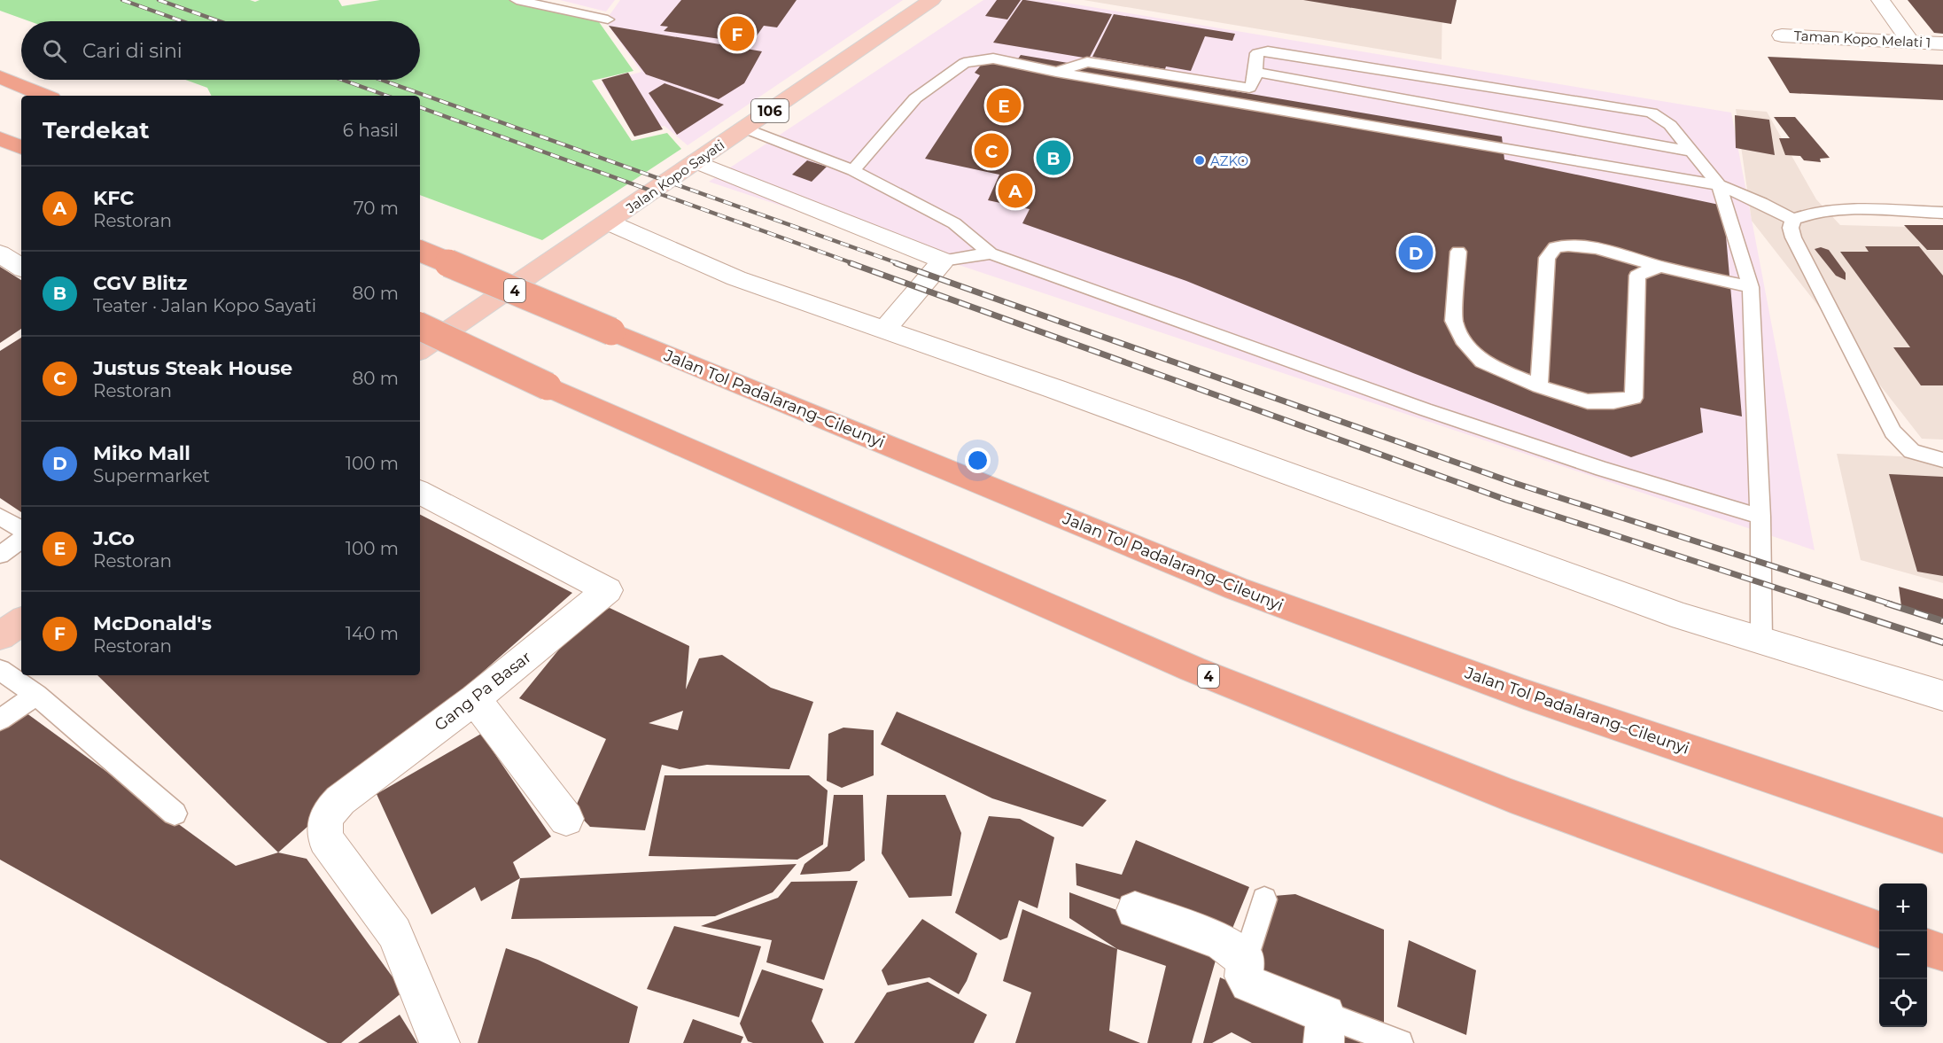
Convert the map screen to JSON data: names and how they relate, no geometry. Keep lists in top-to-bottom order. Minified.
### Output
{"streets":{"highway":["4","Jalan Tol Padalarang–Cileunyi"],"main road":["106","Jalan Kopo Sayati"],"street":["Taman Kopo Melati 1","Gang Pa Basar"]},"places":["AZKO"],"page":{"pins":["F","E","C","B","A","D"],"search":"Cari di sini","heading":["Terdekat","6 hasil"],"list":[{"mark":"A","name":"KFC","note":"Restoran","value":"70 m"},{"mark":"B","name":"CGV Blitz","note":"Teater · Jalan Kopo Sayati","value":"80 m"},{"mark":"C","name":"Justus Steak House","note":"Restoran","value":"80 m"},{"mark":"D","name":"Miko Mall","note":"Supermarket","value":"100 m"},{"mark":"E","name":"J.Co","note":"Restoran","value":"100 m"},{"mark":"F","name":"McDonald's","note":"Restoran","value":"140 m"}],"map_buttons":["+","−"]}}
